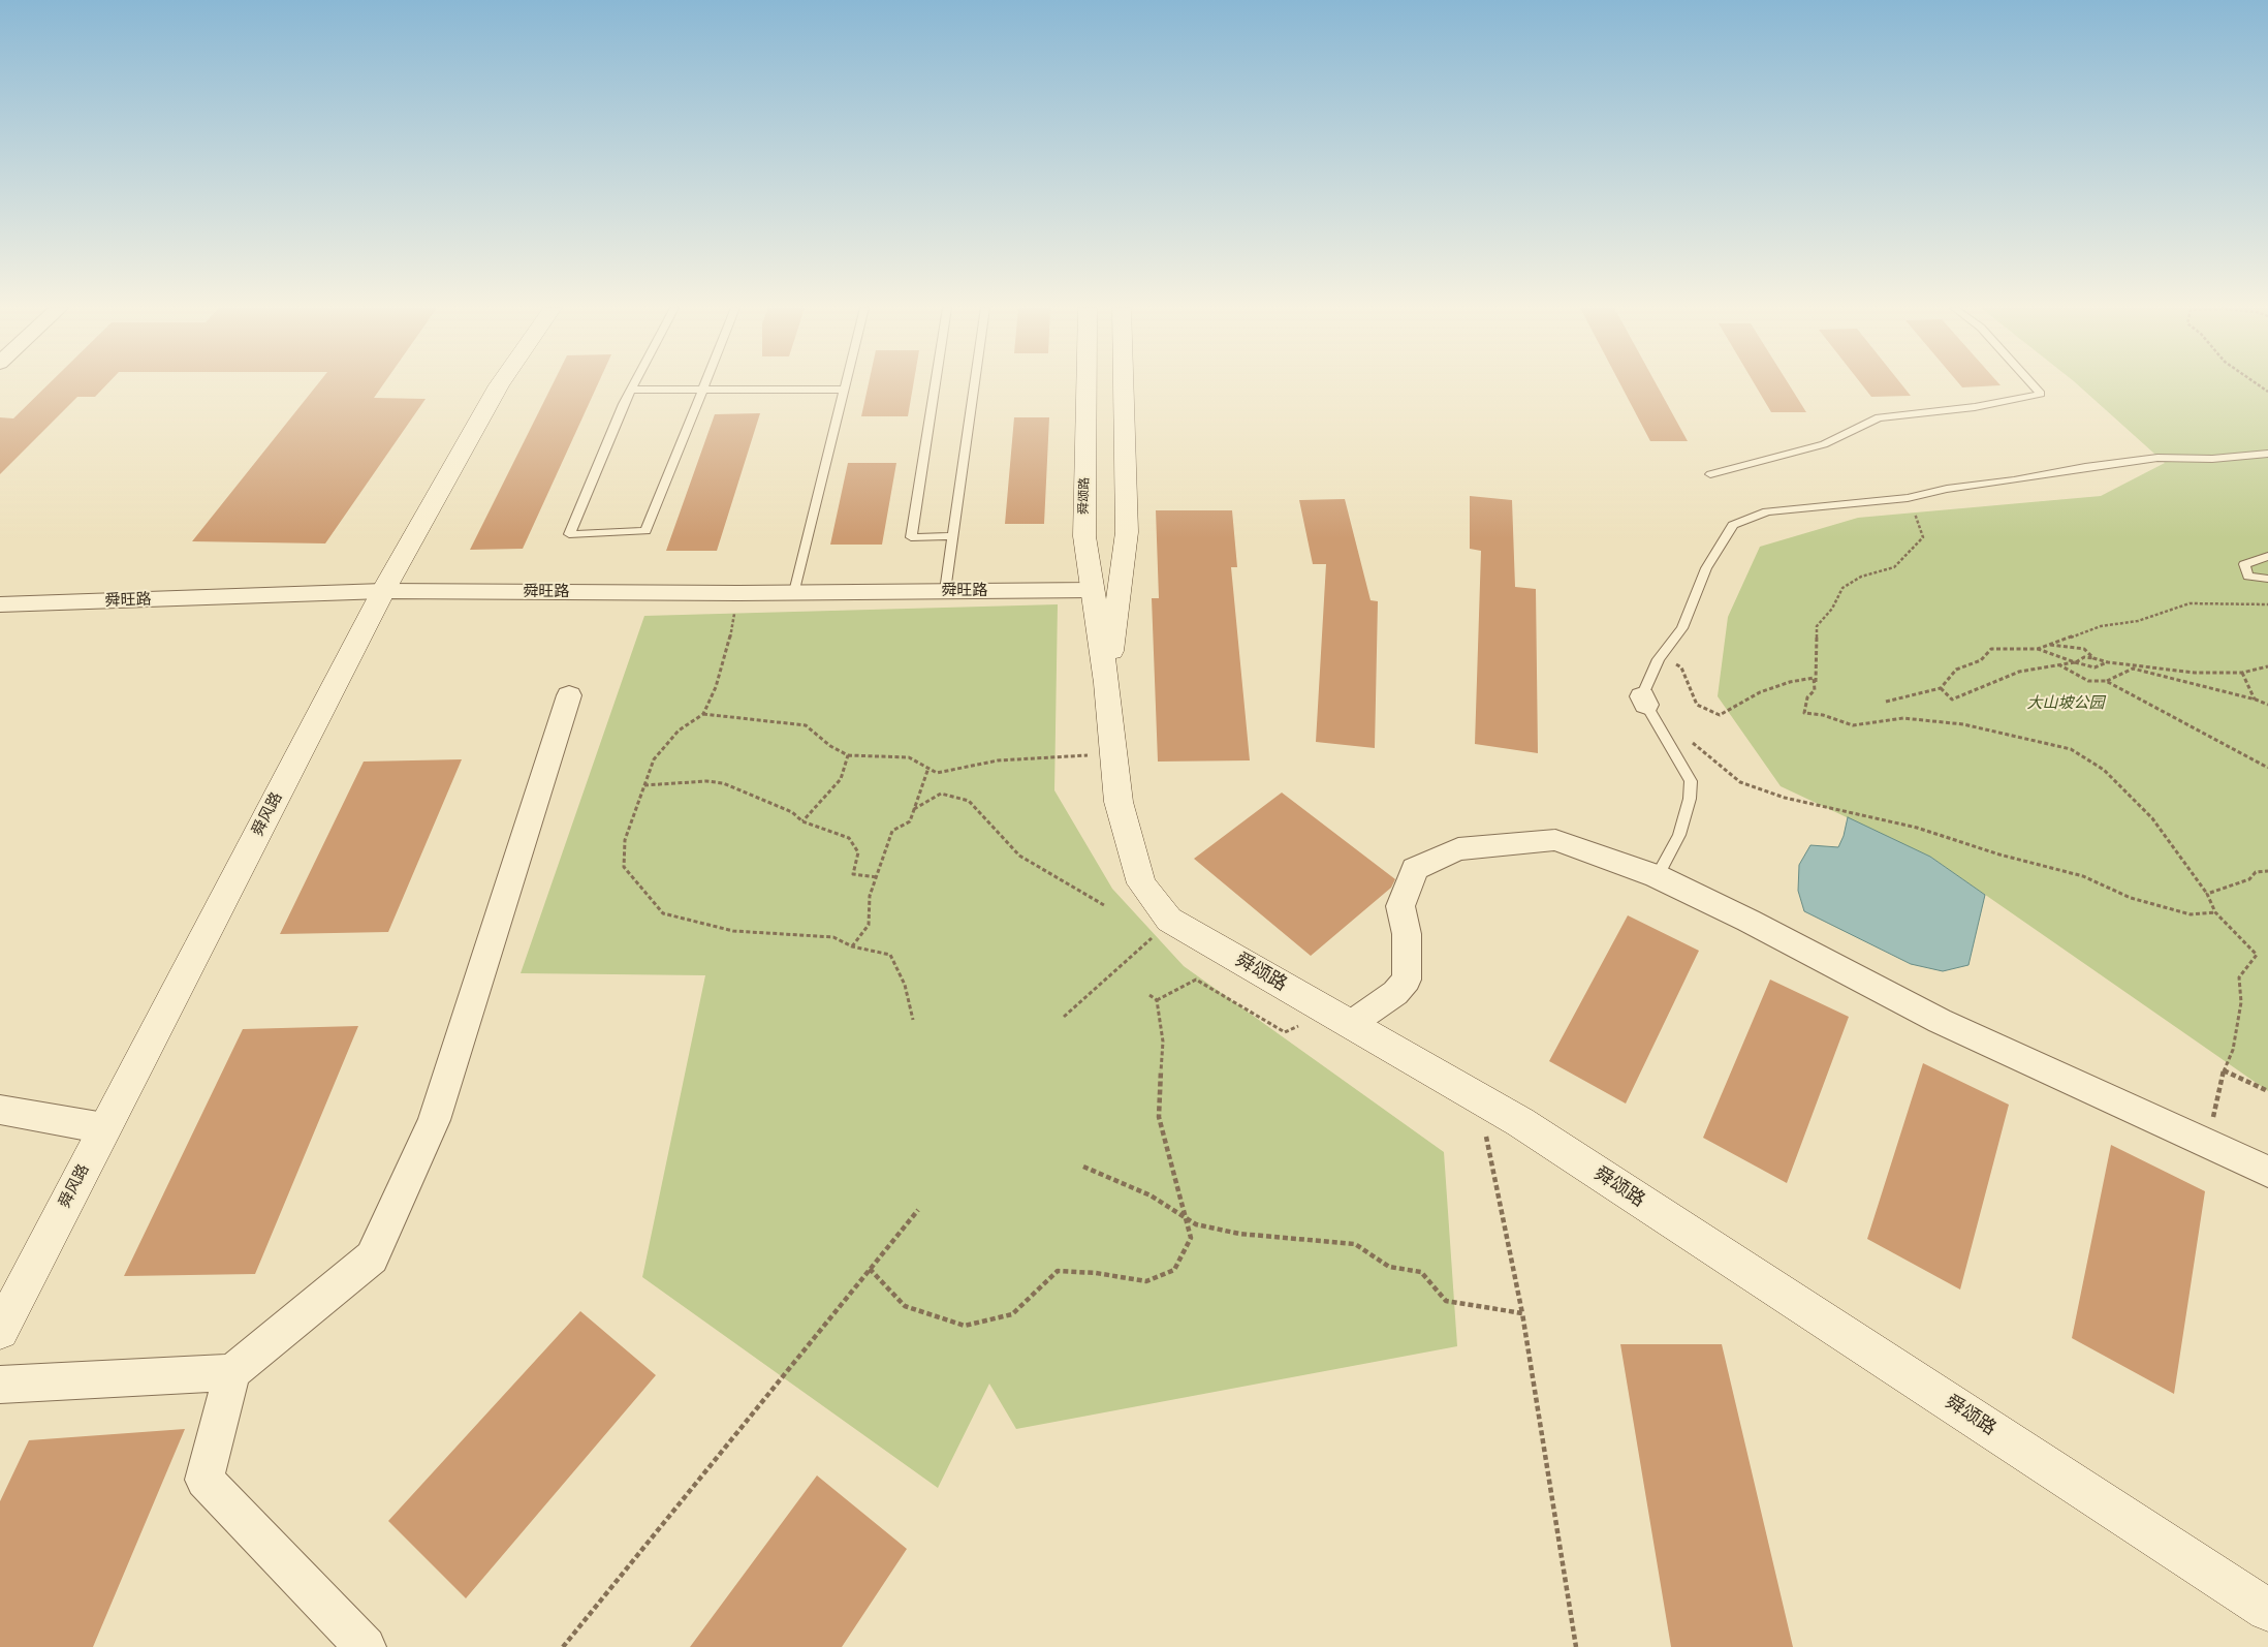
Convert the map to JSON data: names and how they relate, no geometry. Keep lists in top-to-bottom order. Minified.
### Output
{"streets":{"street":["舜颂路","舜旺路","舜风路"]},"crossings":[["舜颂路","舜旺路"],["舜旺路","舜风路"]],"parks":["大山坡公园"]}
